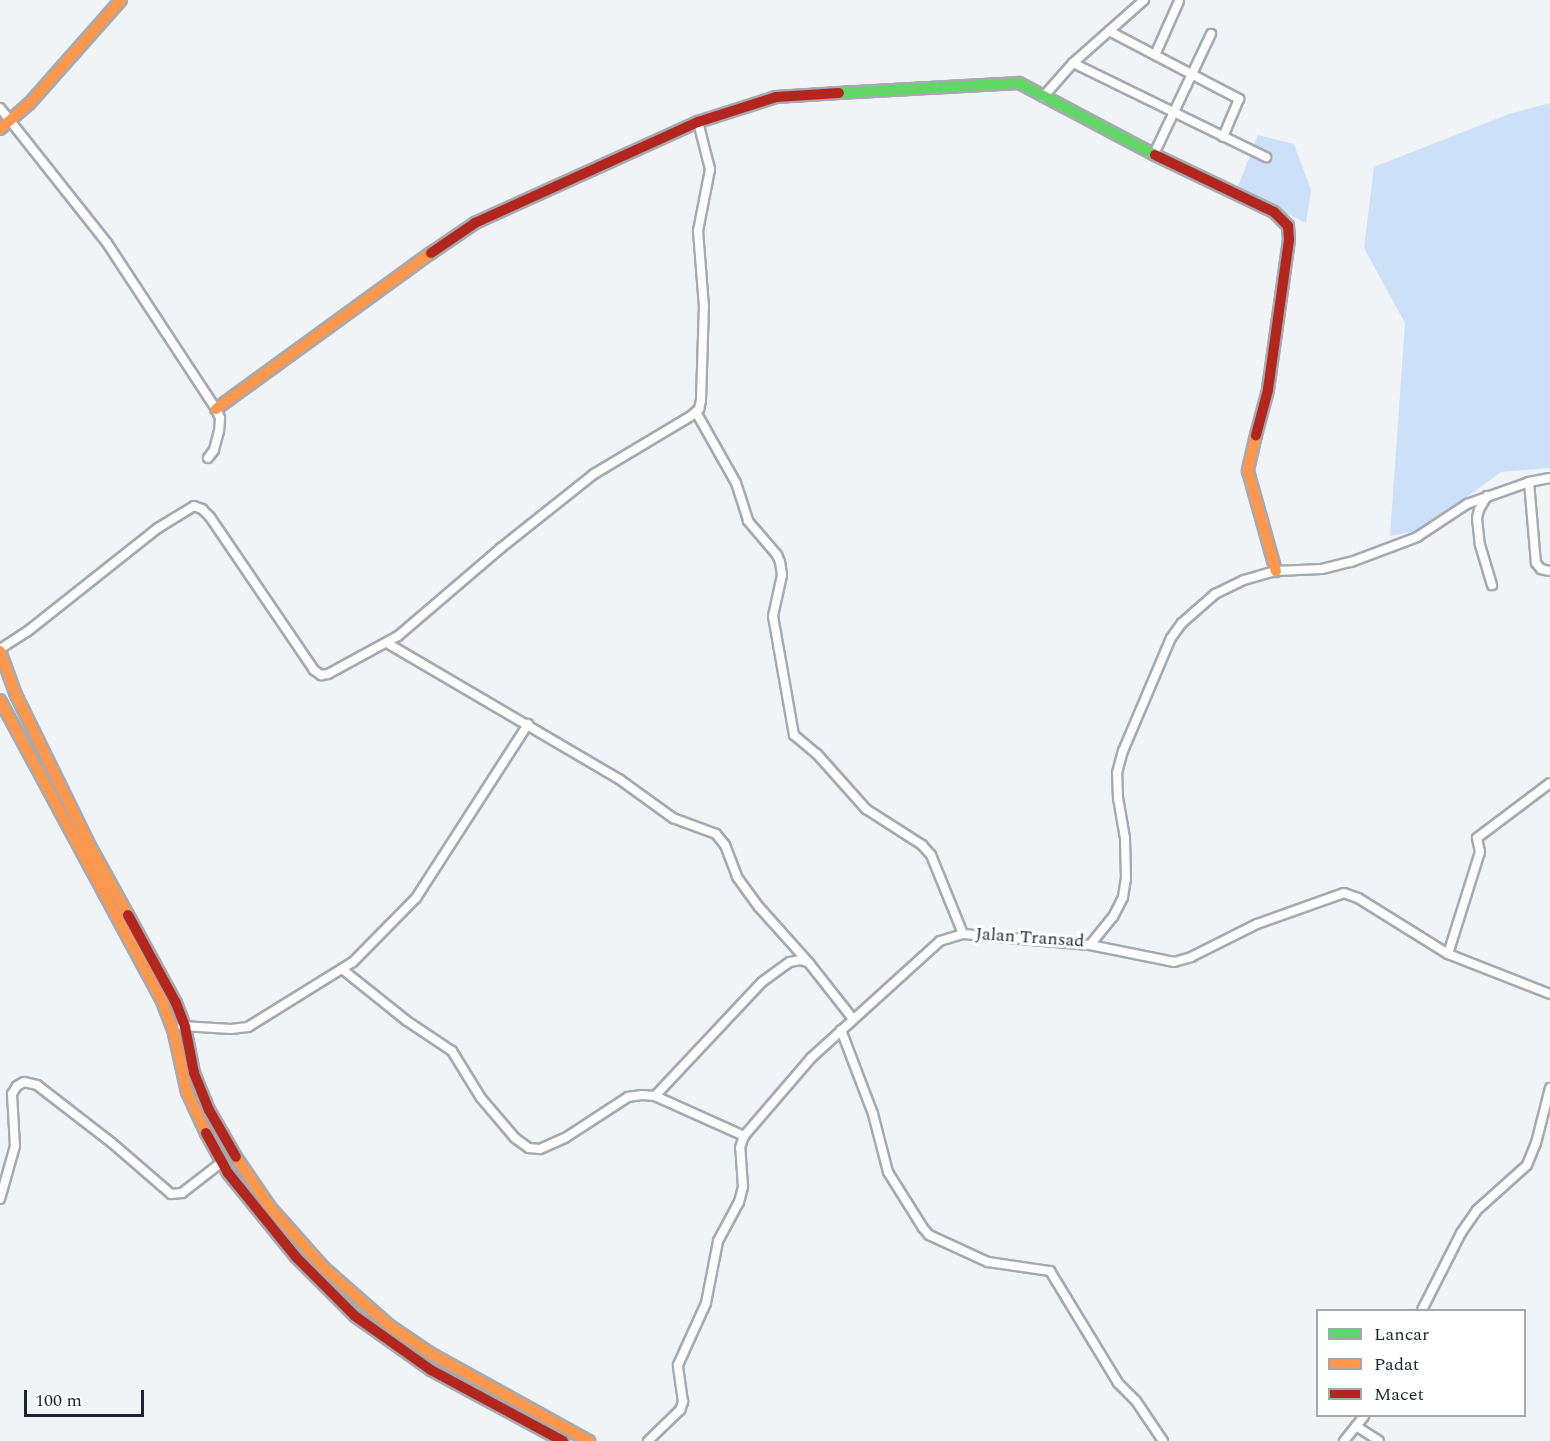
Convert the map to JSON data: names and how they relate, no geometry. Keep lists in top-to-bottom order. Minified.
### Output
{"streets":{"street":["Jalan Transad"]},"legend":["Lancar","Padat","Macet"],"scale_bar":"100 m"}
